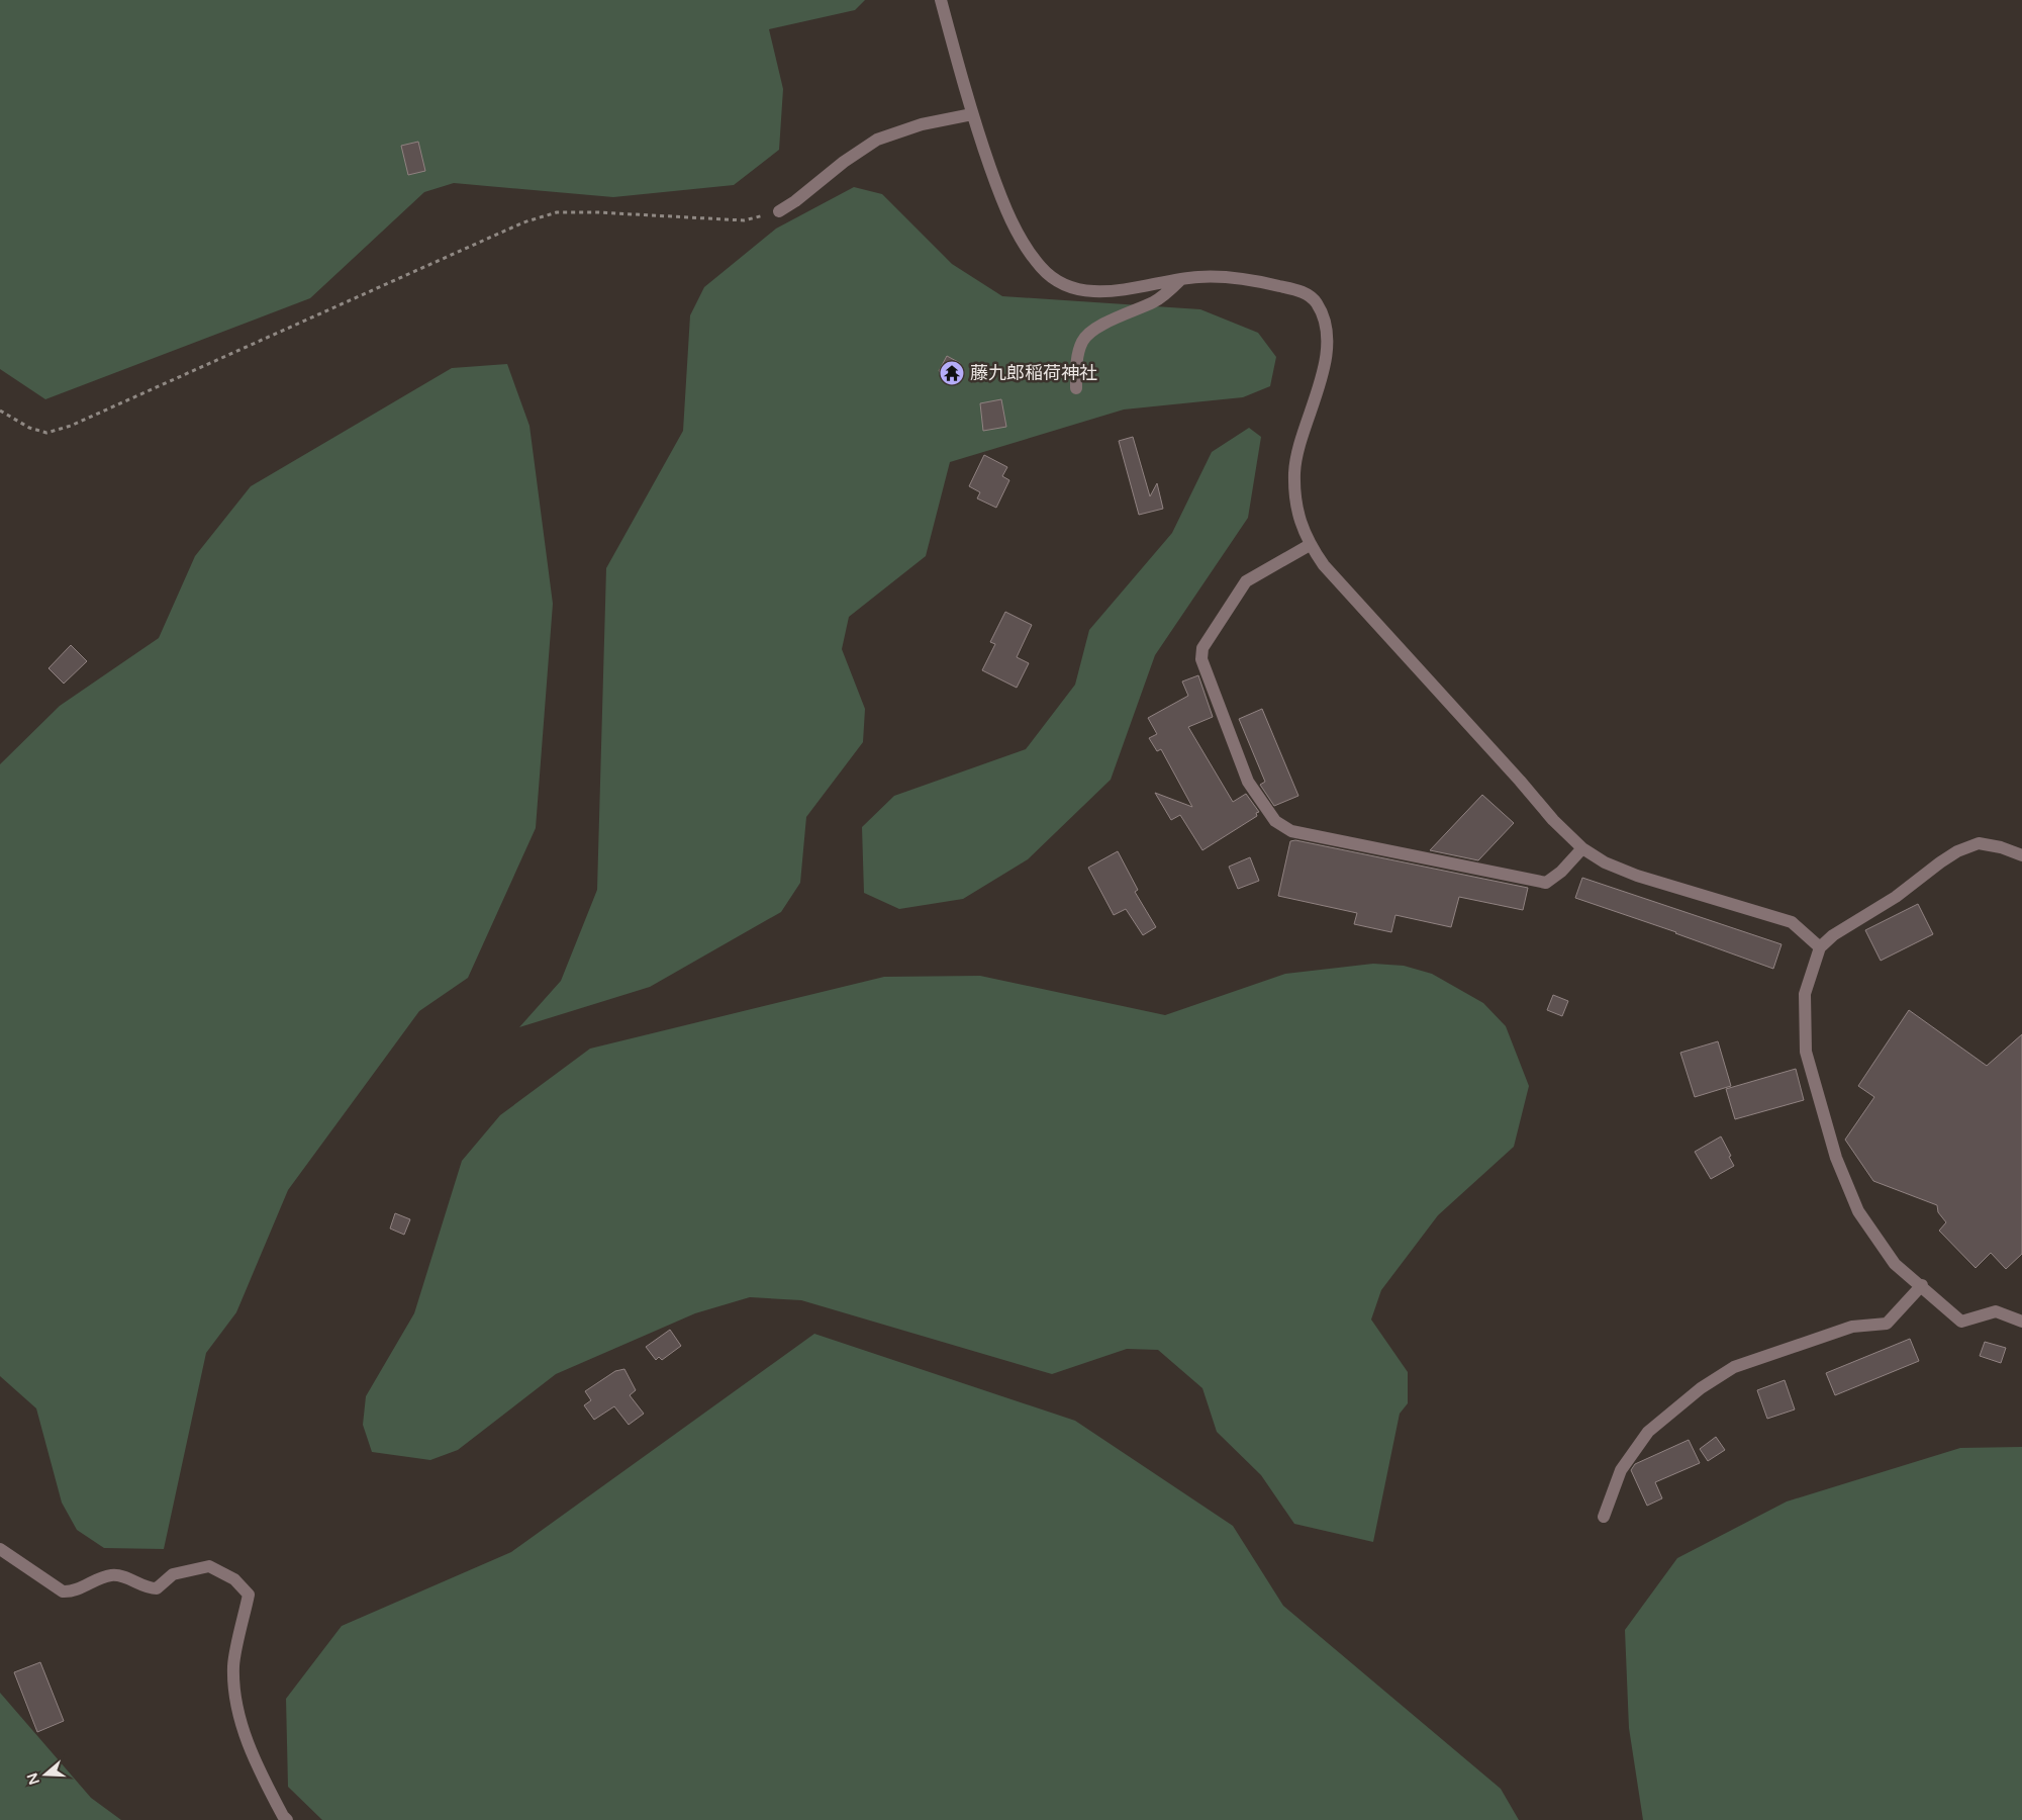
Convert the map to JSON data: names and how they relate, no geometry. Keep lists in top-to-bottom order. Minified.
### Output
{"places":{"temple":["藤九郎稲荷神社"]},"north":"left"}
